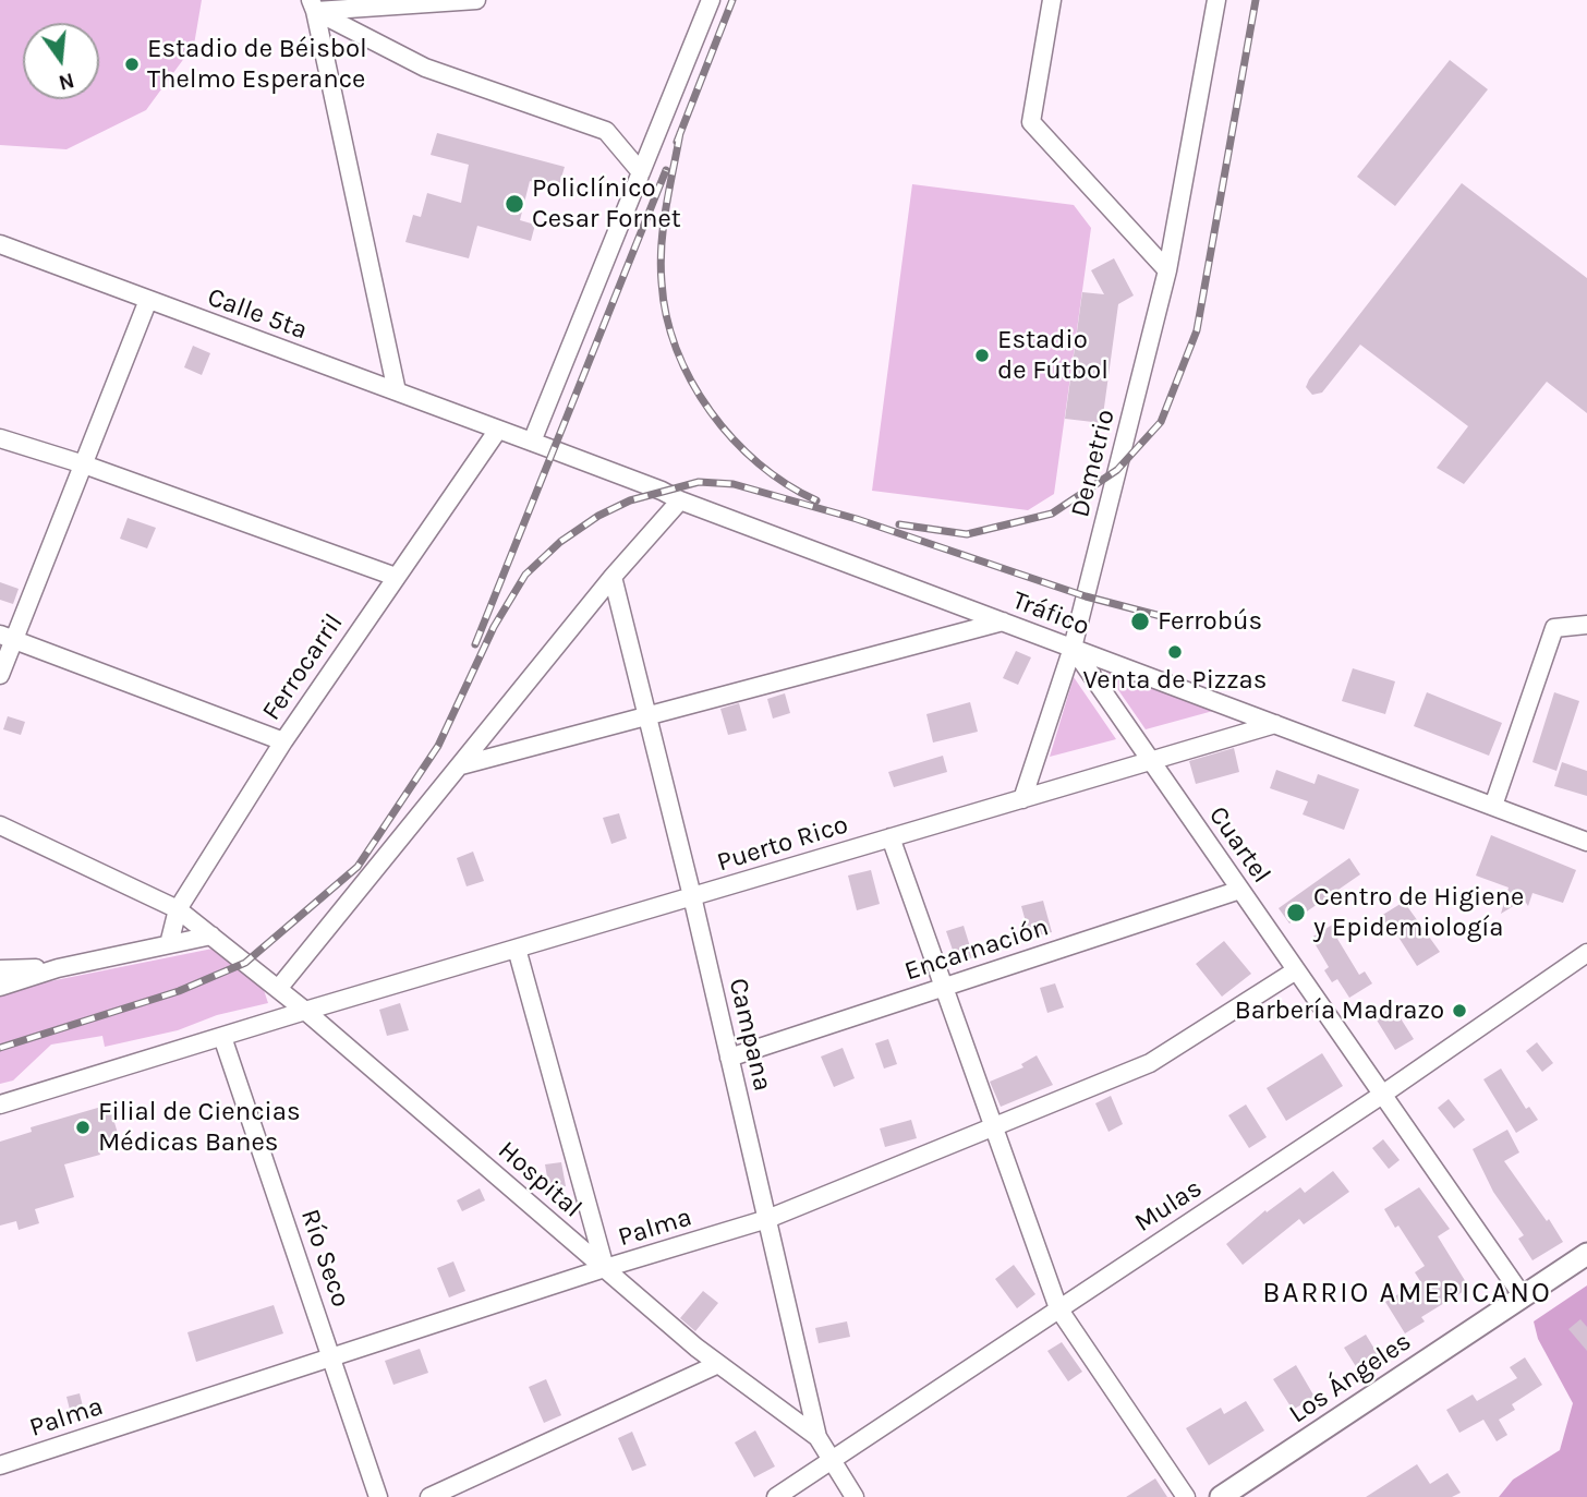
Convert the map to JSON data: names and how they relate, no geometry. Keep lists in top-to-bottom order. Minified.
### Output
{"streets":{"main road":["Los Ángeles"],"street":["Calle 5ta","Demetrio","Tráfico","Ferrocarril","Puerto Rico","Cuartel","Encarnación","Campana","Hospital","Mulas","Palma","Río Seco"]},"crossings":[["Calle 5ta","Tráfico"],["Calle 5ta","Ferrocarril"],["Demetrio","Tráfico"],["Demetrio","Puerto Rico"],["Demetrio","Cuartel"],["Tráfico","Ferrocarril"],["Tráfico","Puerto Rico"],["Tráfico","Cuartel"],["Puerto Rico","Cuartel"],["Puerto Rico","Campana"],["Puerto Rico","Hospital"],["Puerto Rico","Río Seco"],["Cuartel","Encarnación"],["Cuartel","Mulas"],["Cuartel","Palma"],["Cuartel","Los Ángeles"],["Encarnación","Campana"],["Campana","Hospital"],["Campana","Mulas"],["Campana","Palma"],["Hospital","Palma"],["Palma","Río Seco"]],"districts":["BARRIO AMERICANO"],"places":["Estadio de Béisbol Thelmo Esperance","Policlínico Cesar Fornet","Estadio de Fútbol","Ferrobús","Venta de Pizzas","Centro de Higiene y Epidemiología","Barbería Madrazo","Filial de Ciencias Médicas Banes"],"north":"bottom"}
